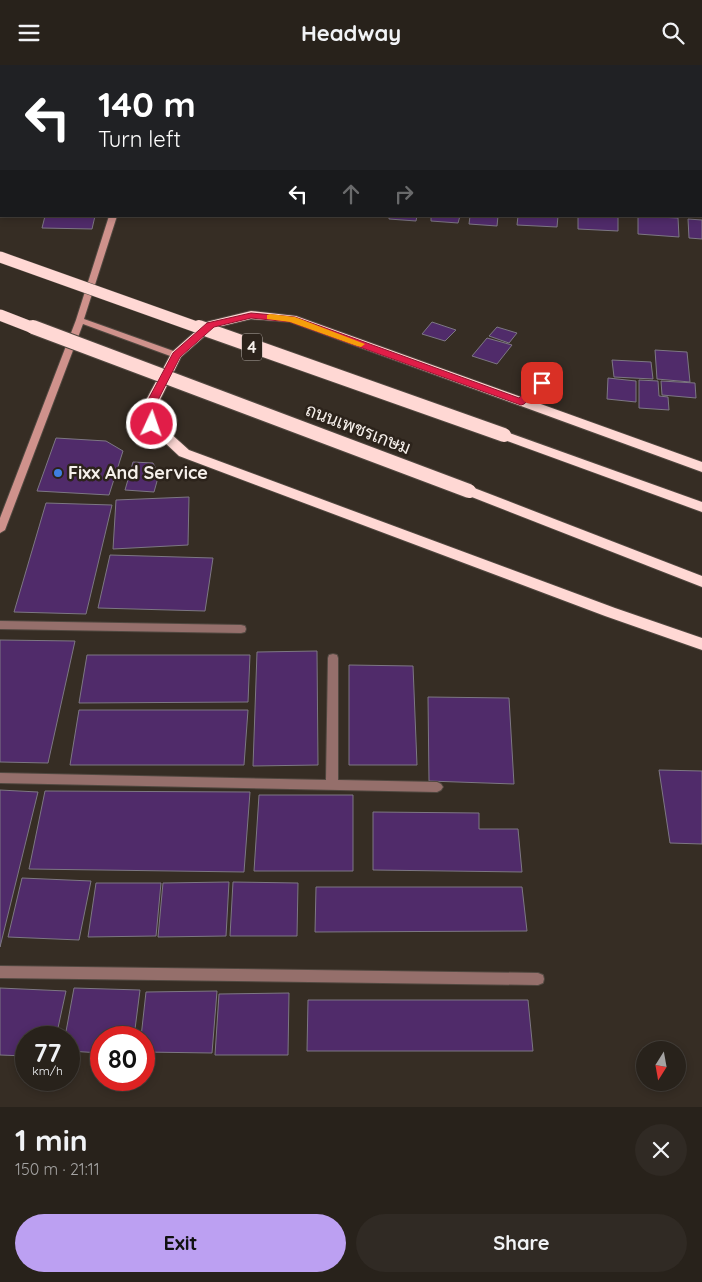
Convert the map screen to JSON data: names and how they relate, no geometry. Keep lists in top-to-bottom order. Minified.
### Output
{"streets":{"highway":["4","ถนนเพชรเกษม"]},"places":["Fixx And Service"],"north":"bottom","page":{"header":"Headway","turn":["140 m","Turn left"],"speed":"77 km/h","limit":"80","heading":["1 min","150 m · 21:11"],"buttons":["Exit","Share"]}}
